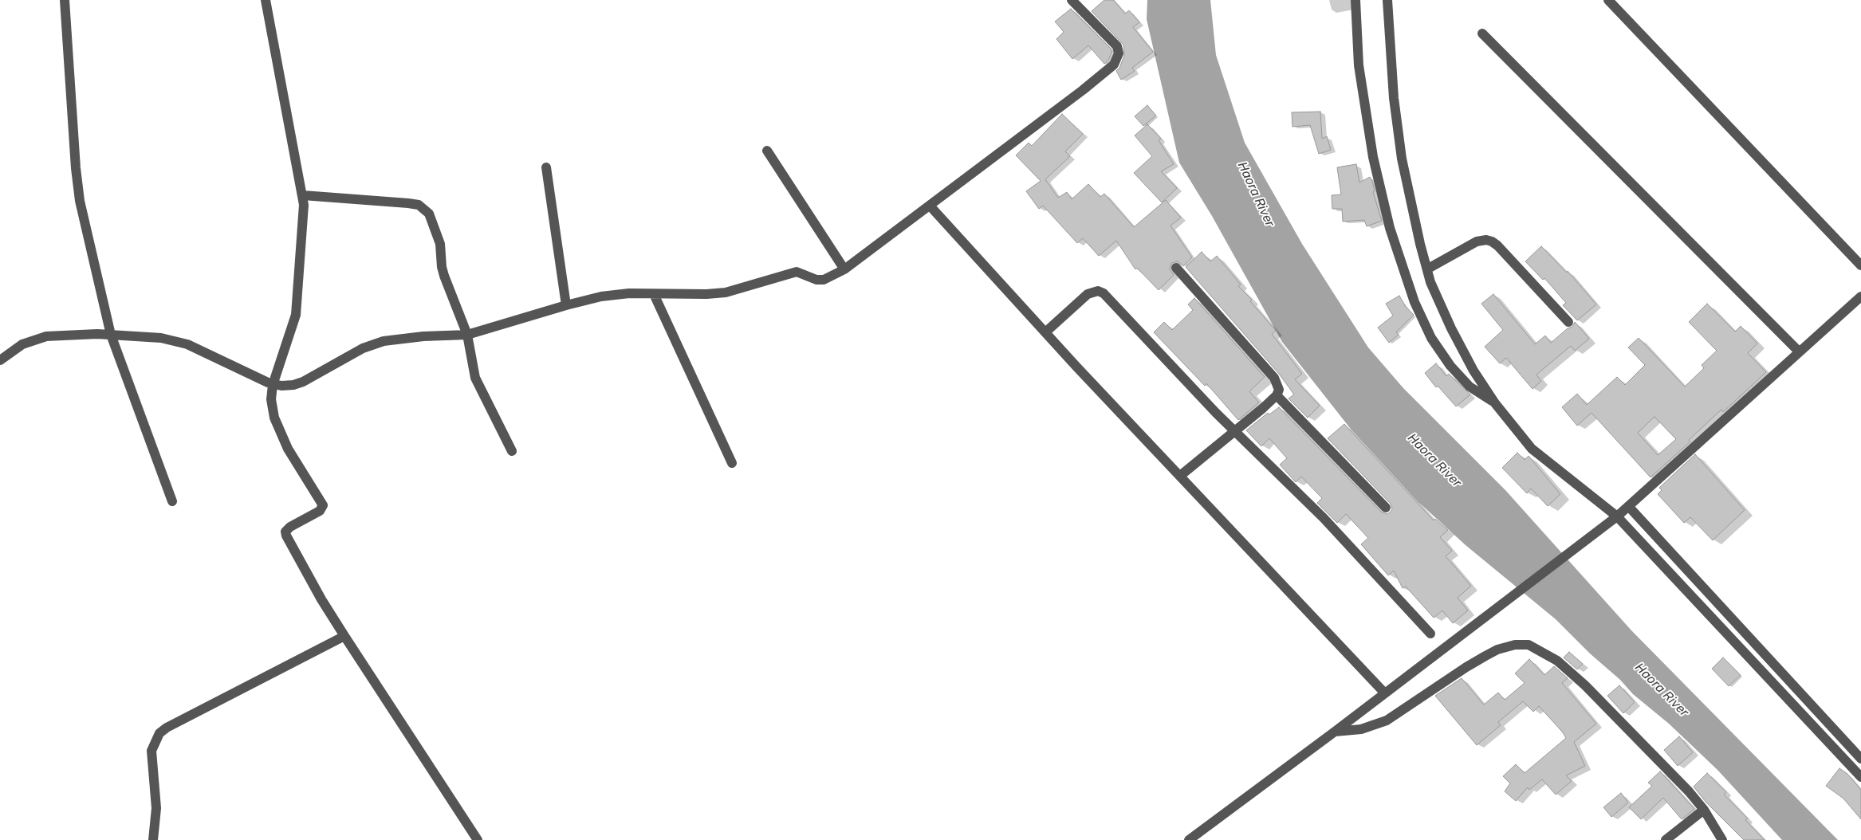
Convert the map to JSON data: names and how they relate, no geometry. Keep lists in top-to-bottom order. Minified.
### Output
{"water":["Haora River"]}
